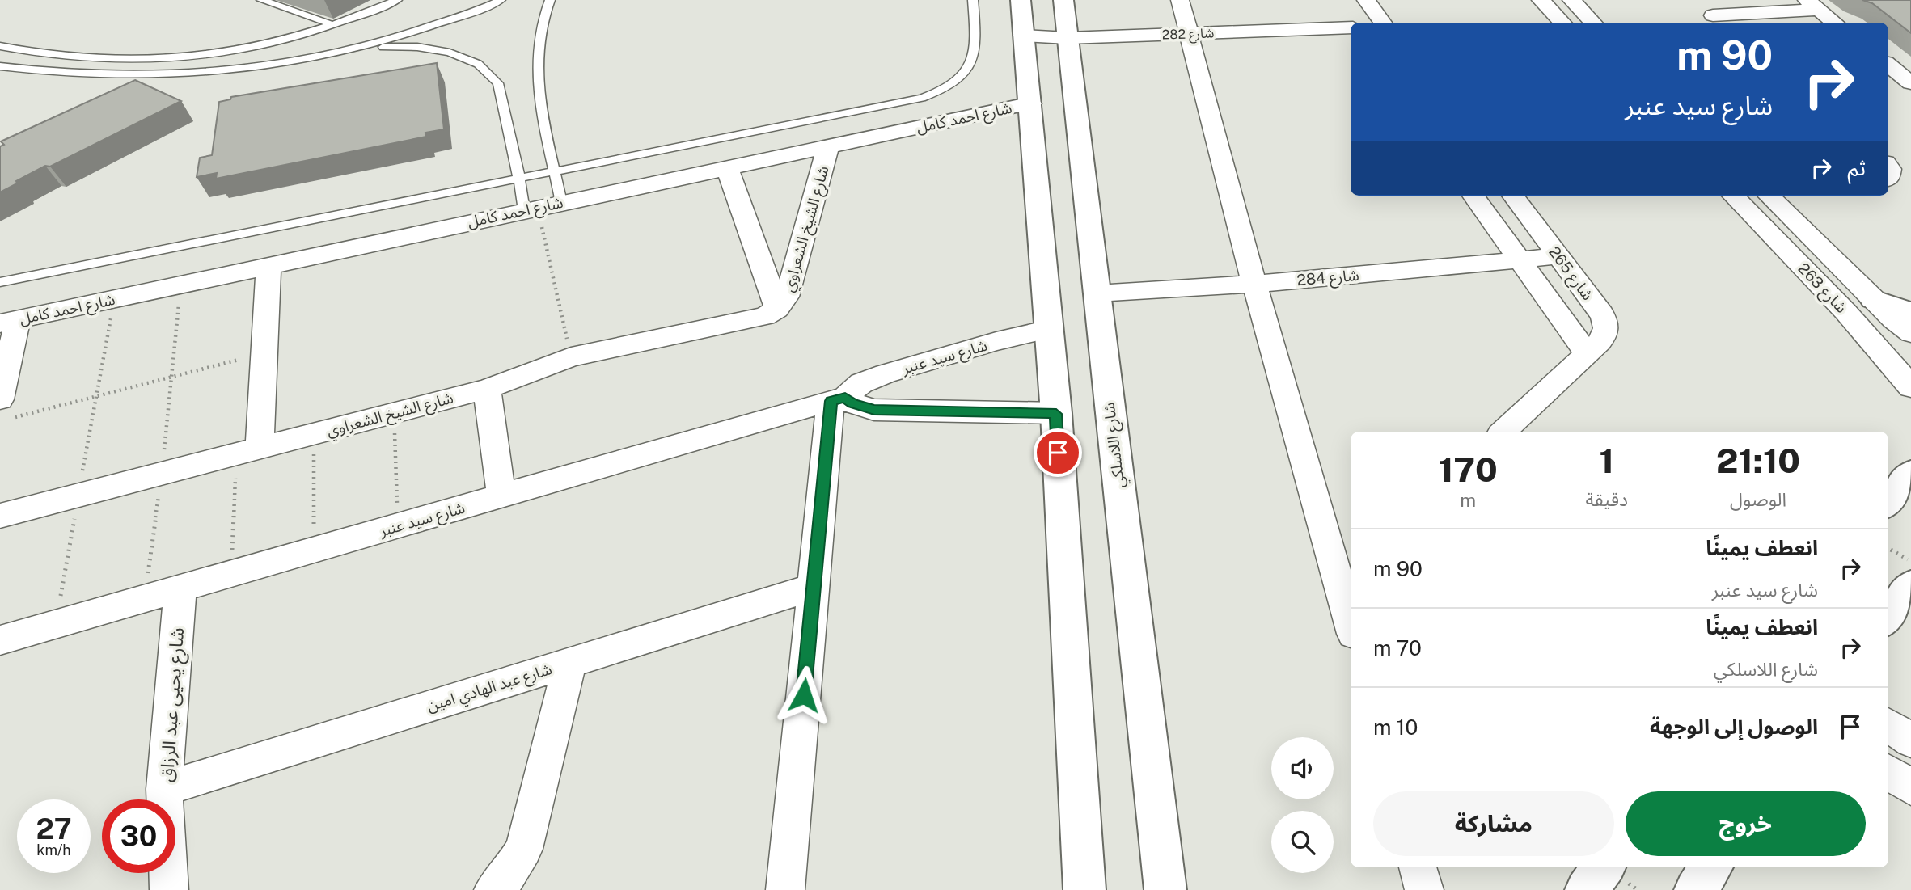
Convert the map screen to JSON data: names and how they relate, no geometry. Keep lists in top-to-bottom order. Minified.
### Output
{"streets":{"main road":["شارع اللاسلكي"],"street":["شارع 282","شارع احمد كامل","شارع الشيخ الشعراوي","شارع 265","شارع 284","شارع 263","شارع سيد عنبر","شارع عبد الهادي امين","شارع يحيى عبد الرزاق"]},"crossings":[["شارع 282","شارع اللاسلكي"],["شارع احمد كامل","شارع الشيخ الشعراوي"],["شارع 265","شارع 284"],["شارع 284","شارع اللاسلكي"],["شارع سيد عنبر","شارع يحيى عبد الرزاق"],["شارع عبد الهادي امين","شارع يحيى عبد الرزاق"]],"page":{"turn":["90 m","شارع سيد عنبر"],"then":"ثم","eta":["21:10","الوصول","1","دقيقة","170","m"],"list":[{"name":"انعطف يمينًا","note":"شارع سيد عنبر","value":"90 m"},{"name":"انعطف يمينًا","note":"شارع اللاسلكي","value":"70 m"},{"name":"الوصول إلى الوجهة","value":"10 m"}],"buttons":["خروج","مشاركة"],"speed":"27 km/h","limit":"30"}}
